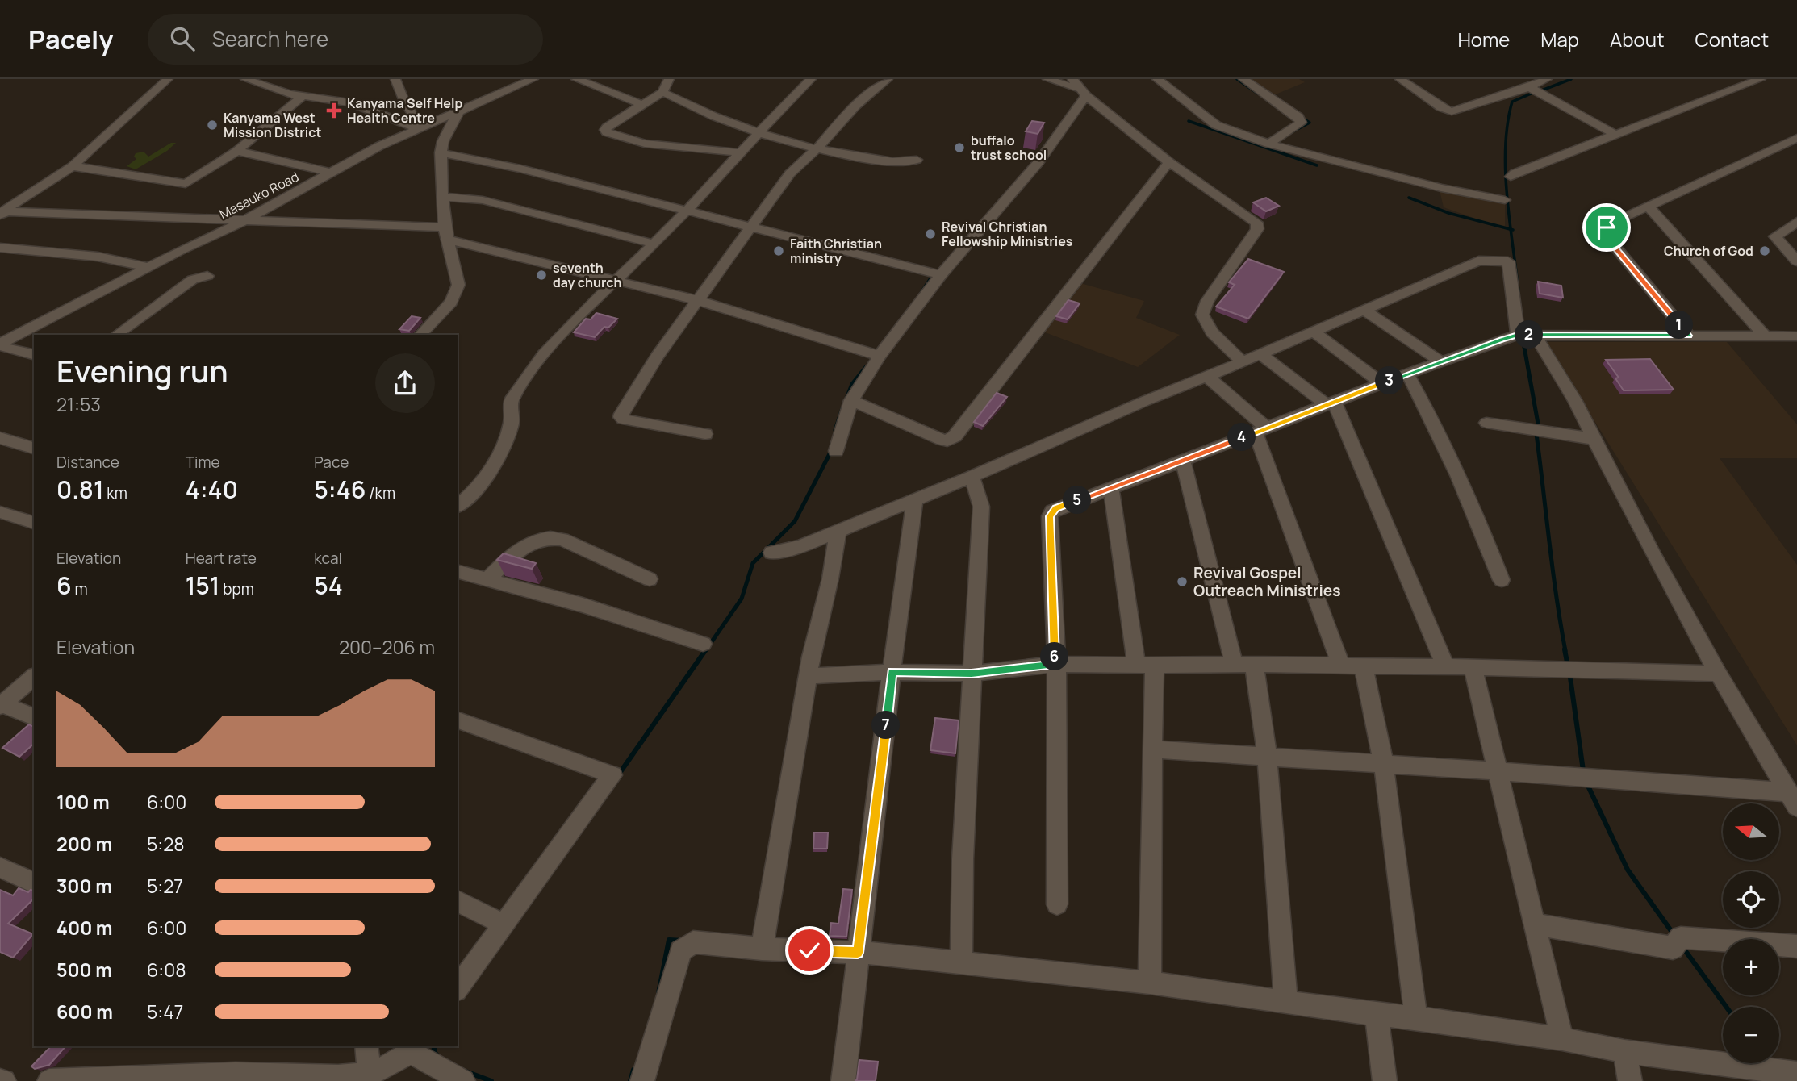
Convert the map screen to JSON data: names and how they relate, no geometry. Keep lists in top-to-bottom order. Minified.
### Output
{"streets":{"street":["Masauko Road"]},"places":{"health":["Kanyama Self Help Health Centre"],"other":["Kanyama West Mission District","buffalo trust school","Revival Christian Fellowship Ministries","Faith Christian ministry","Church of God","seventh day church","Revival Gospel Outreach Ministries"]},"north":"left","page":{"header":"Pacely","search":"Search here","nav":["Home","Map","About","Contact"],"pins":["1","2","3","4","5","6","7"],"heading":["Evening run","21:53"],"stats":[["Distance","0.81 km"],["Time","4:40"],["Pace","5:46 /km"],["Elevation","6 m"],["Heart rate","151 bpm"],["kcal","54"]],"chart":["Elevation","200–206 m"],"list":[{"name":"100 m","note":"6:00"},{"name":"200 m","note":"5:28"},{"name":"300 m","note":"5:27"},{"name":"400 m","note":"6:00"},{"name":"500 m","note":"6:08"},{"name":"600 m","note":"5:47"}],"map_buttons":["+","−"]}}
